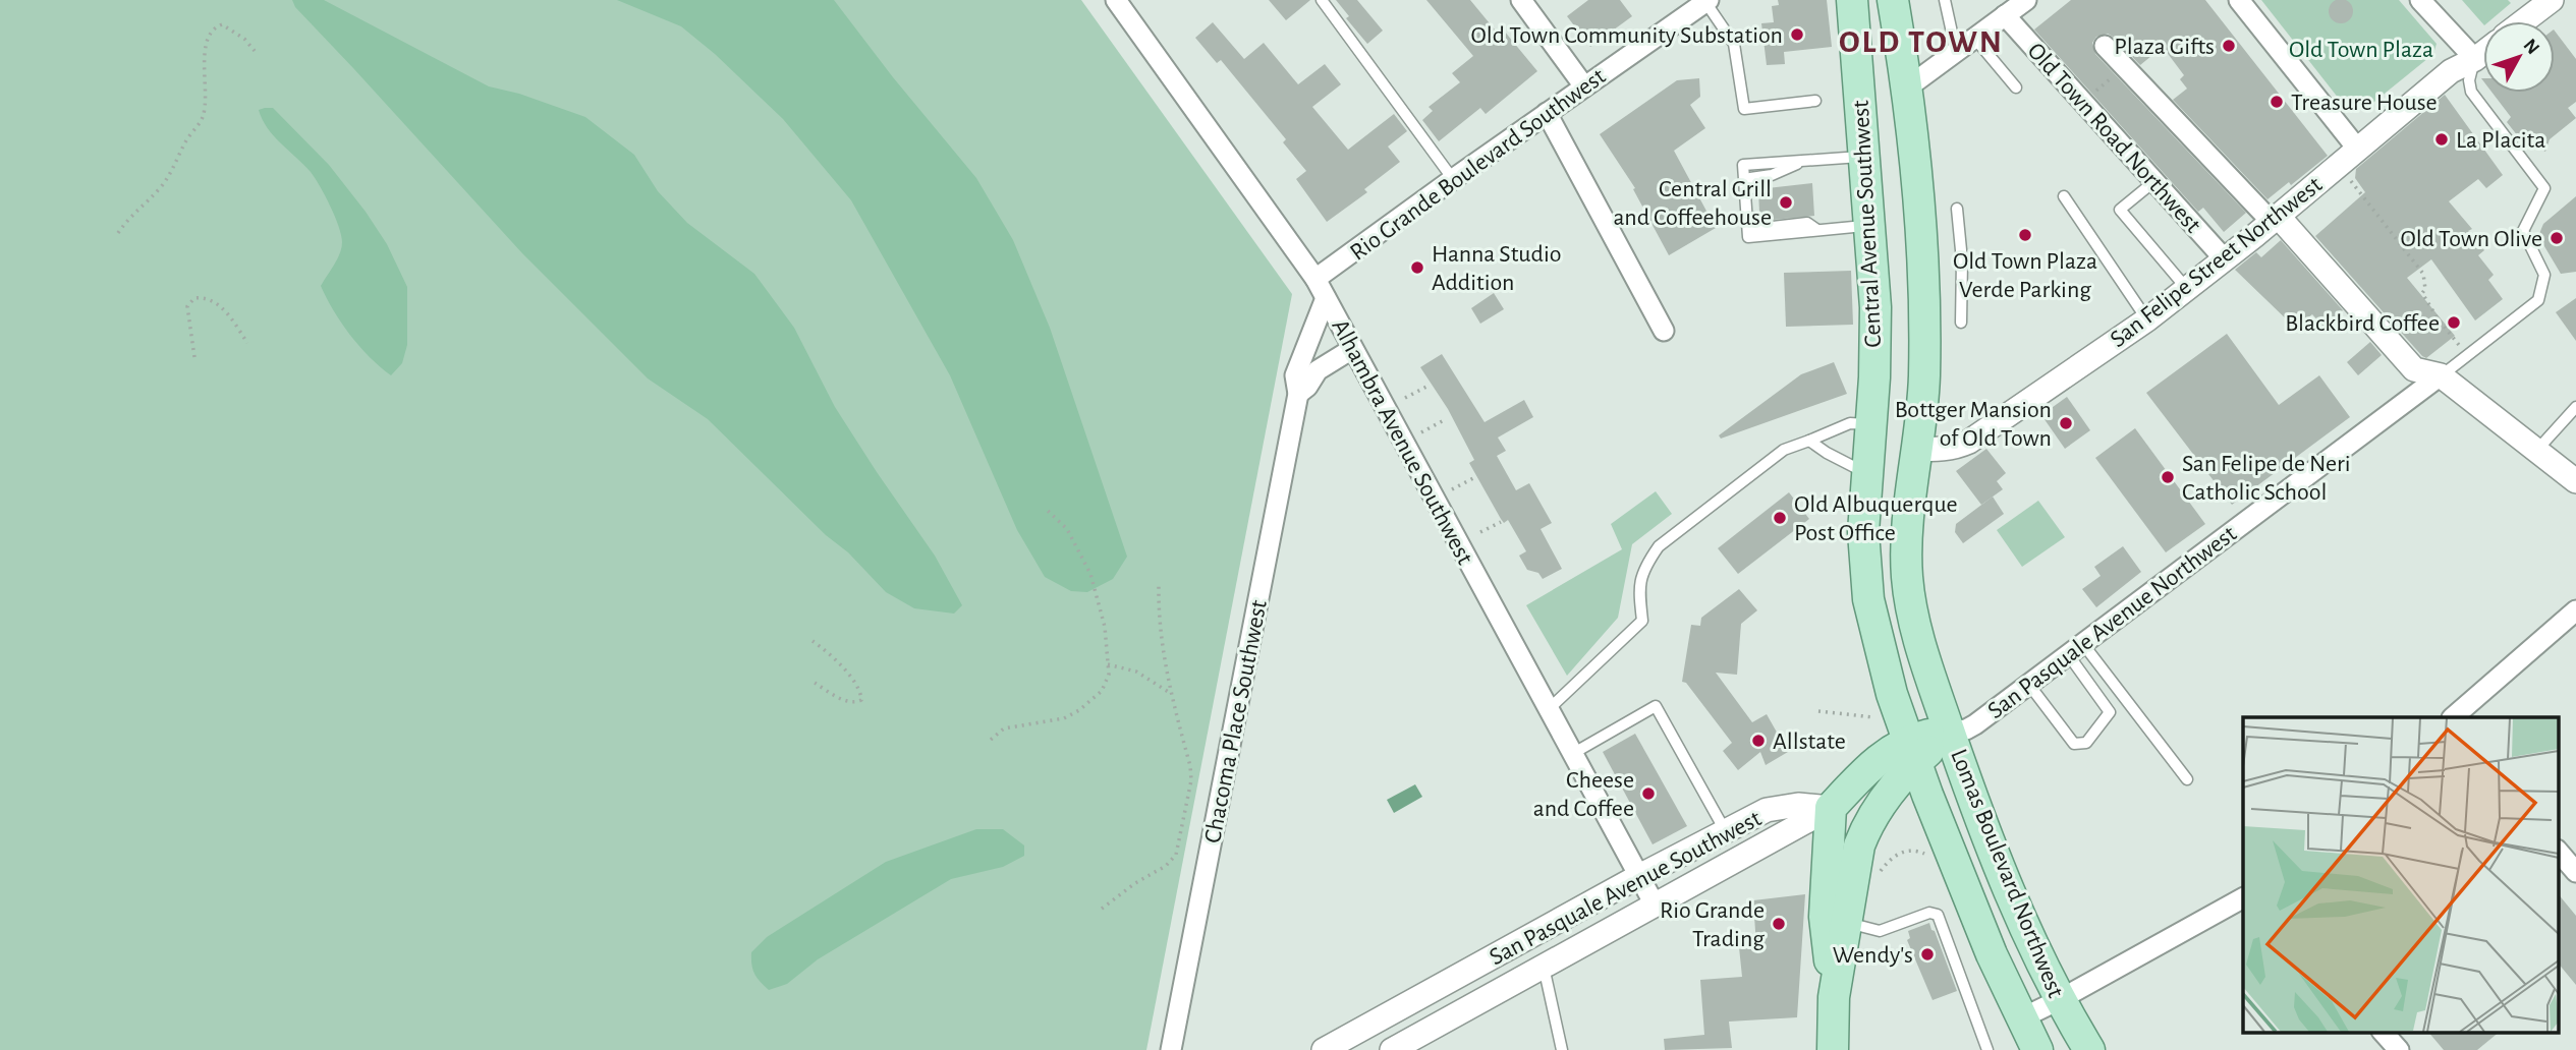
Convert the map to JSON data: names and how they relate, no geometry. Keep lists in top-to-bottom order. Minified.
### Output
{"streets":{"main road":["Central Avenue Southwest","Lomas Boulevard Northwest"],"street":["Old Town Road Northwest","Rio Grande Boulevard Southwest","San Felipe Street Northwest","Alhambra Avenue Southwest","San Pasquale Avenue Northwest","Chacoma Place Southwest","San Pasquale Avenue Southwest"]},"crossings":[["Old Town Road Northwest","San Felipe Street Northwest"],["Rio Grande Boulevard Southwest","Alhambra Avenue Southwest"],["Central Avenue Southwest","Lomas Boulevard Northwest"],["San Felipe Street Northwest","Lomas Boulevard Northwest"],["Alhambra Avenue Southwest","Chacoma Place Southwest"],["Alhambra Avenue Southwest","San Pasquale Avenue Southwest"],["San Pasquale Avenue Northwest","Lomas Boulevard Northwest"]],"districts":["OLD TOWN"],"parks":["Old Town Plaza"],"places":["Old Town Community Substation","Plaza Gifts","Treasure House","La Placita","Central Grill and Coffeehouse","Old Town Plaza Verde Parking","Old Town Olive","Hanna Studio Addition","Blackbird Coffee","Bottger Mansion of Old Town","San Felipe de Neri Catholic School","Old Albuquerque Post Office","Allstate","Cheese and Coffee","Rio Grande Trading","Wendy's"],"north":"top right"}
